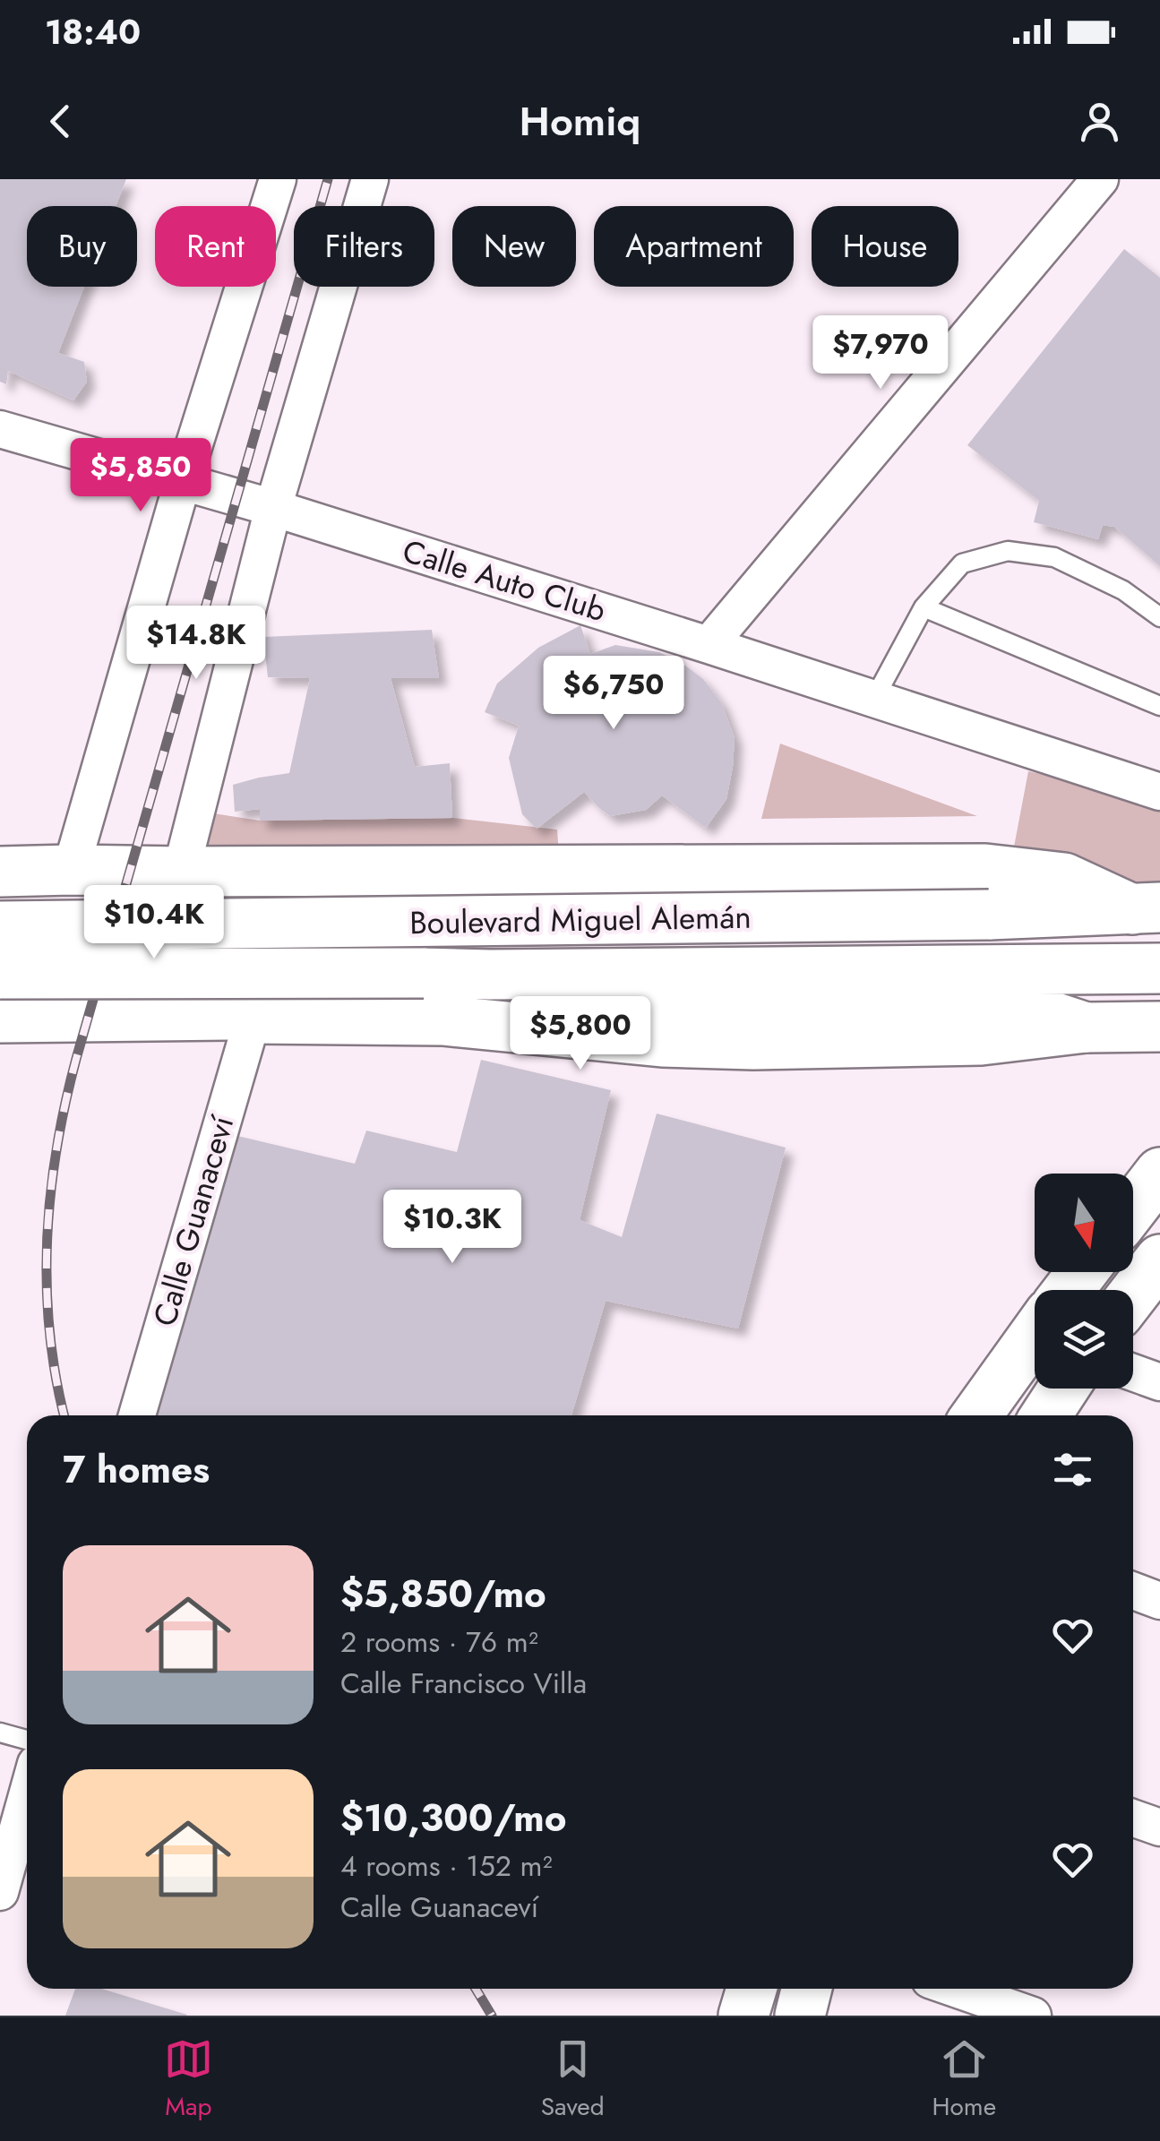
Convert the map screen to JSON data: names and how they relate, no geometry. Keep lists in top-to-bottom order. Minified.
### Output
{"streets":{"main road":["Boulevard Miguel Alemán"],"street":["Calle Auto Club","Calle Guanaceví"]},"north":"bottom","page":{"status":"18:40","header":"Homiq","chip":["Buy","Rent","Filters","New","Apartment","House"],"price":["$7,970","$5,850","$14.8K","$6,750","$10.4K","$5,800","$10.3K"],"heading":"7 homes","list":[{"name":"$5,850/mo","note":"2 rooms · 76 m² · Calle Francisco Villa"},{"name":"$10,300/mo","note":"4 rooms · 152 m² · Calle Guanaceví"}],"tabs":["Map","Saved","Home"]}}
